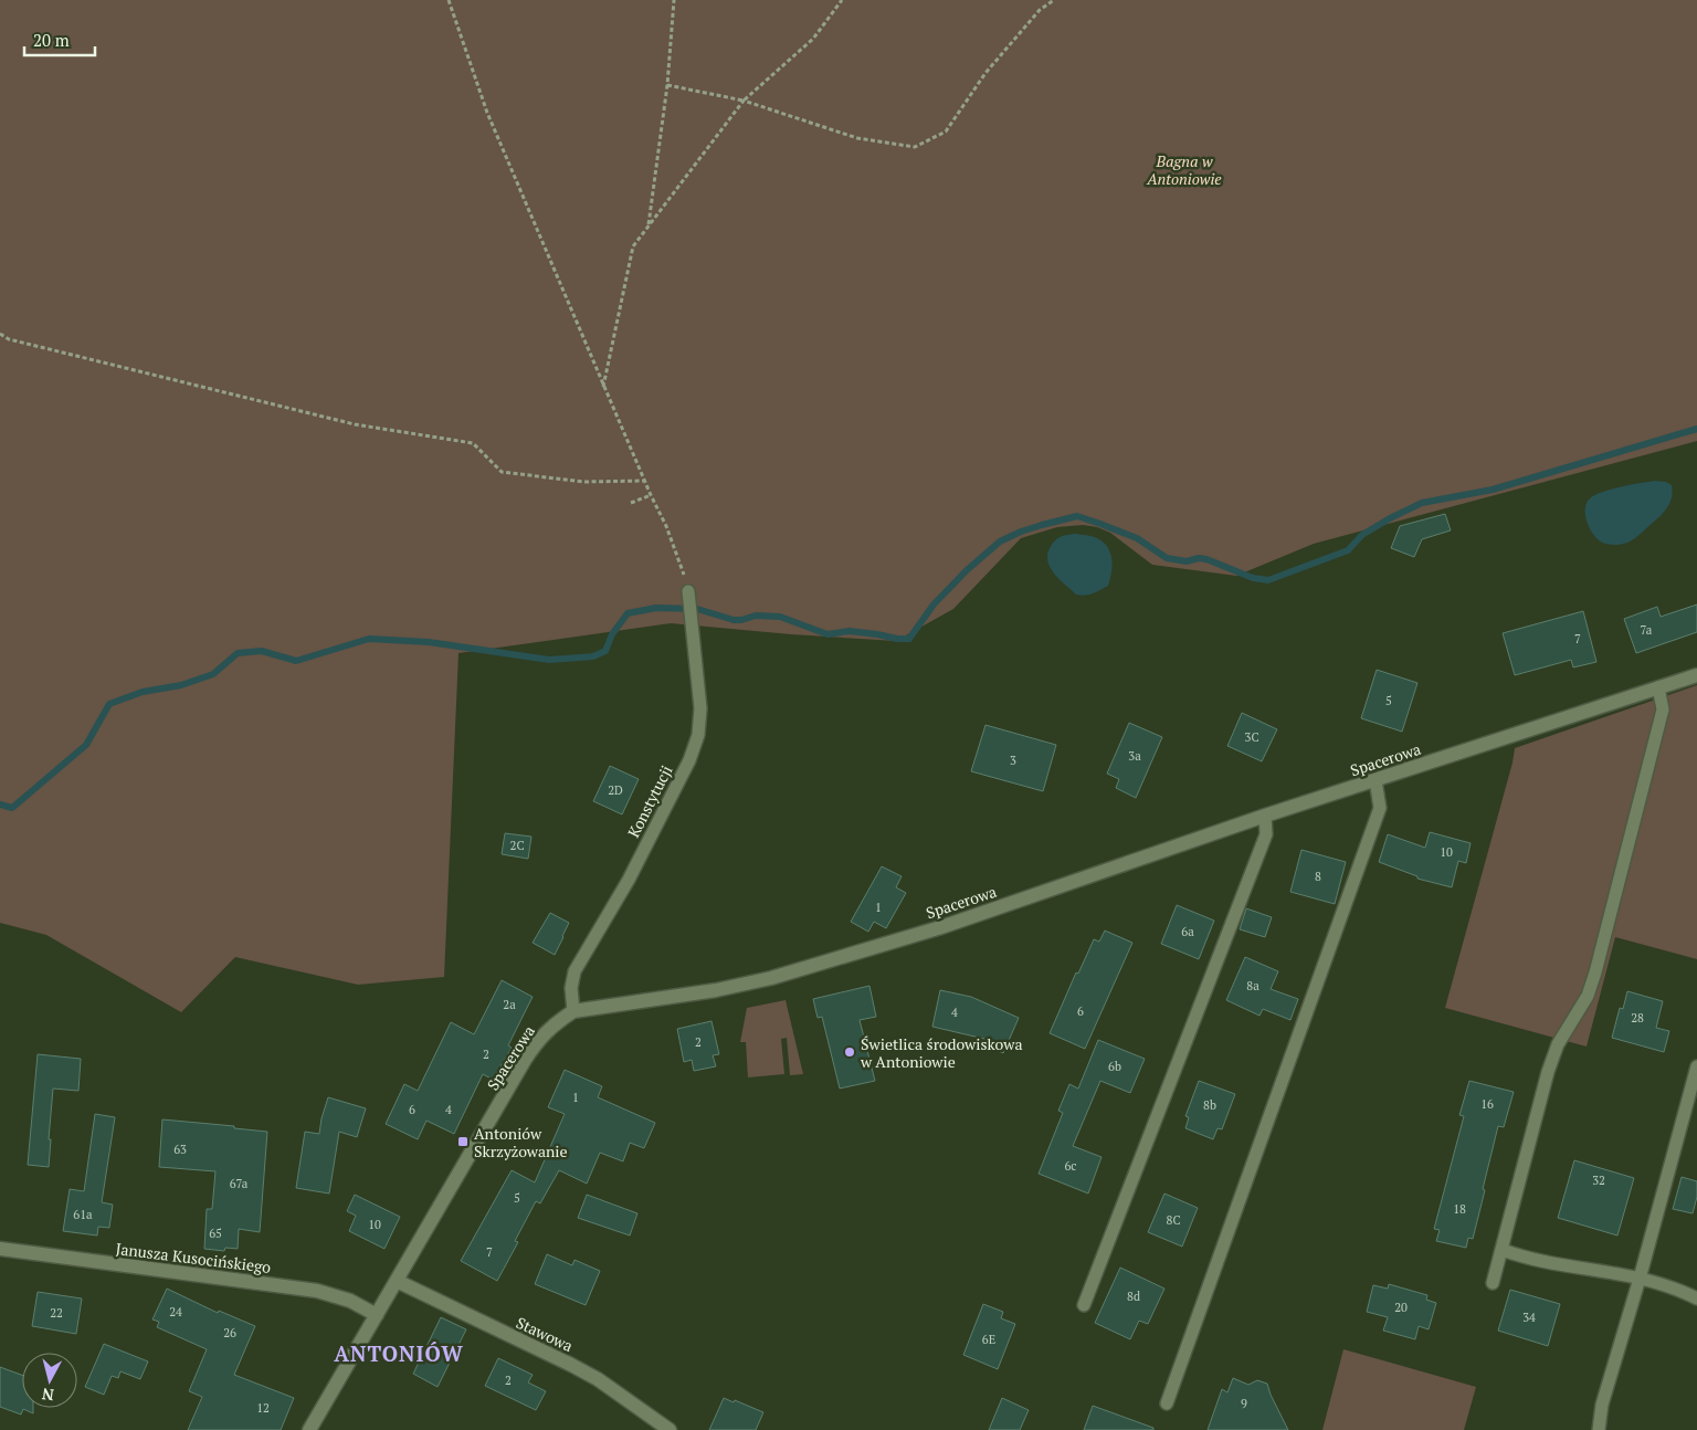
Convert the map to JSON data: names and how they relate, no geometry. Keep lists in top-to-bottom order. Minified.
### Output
{"streets":{"street":["Spacerowa","Janusza Kusocińskiego","Stawowa"],"lane":["Konstytucji"]},"crossings":[["Spacerowa","Konstytucji"],["Spacerowa","Janusza Kusocińskiego"],["Spacerowa","Stawowa"]],"districts":["ANTONIÓW"],"parks":["Bagna w Antoniowie"],"places":{"other":["Świetlica środowiskowa w Antoniowie"],"transit":["Antoniów Skrzyżowanie"]},"house_numbers":["7a","7","5","3C","3a","3","2D","2C","10","8","1","6a","8a","2a","6","4","28","2","2","6b","1","16","8b","6","4","63","6c","32","67a","5","18","61a","8C","10","65","7","8d","20","24","22","34","26","6E","2","9","12"],"scale_bar":"20 m","north":"bottom"}
